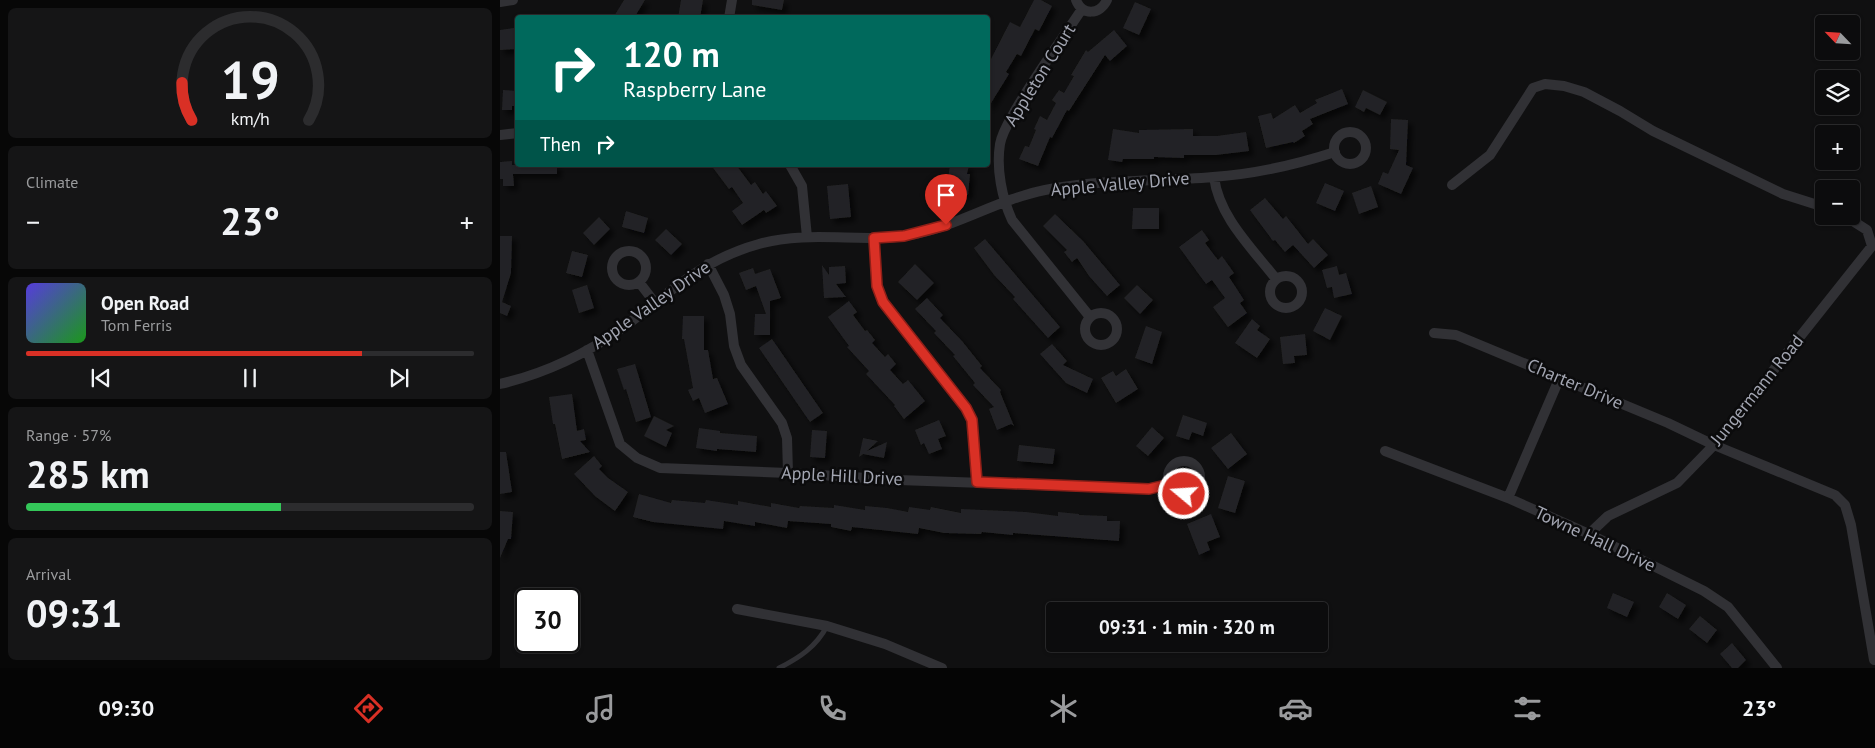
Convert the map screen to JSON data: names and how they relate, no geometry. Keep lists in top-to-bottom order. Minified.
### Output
{"streets":{"street":["Appleton Court","Apple Valley Drive","Charter Drive","Jungermann Road","Apple Hill Drive","Towne Hall Drive"]},"crossings":[["Appleton Court","Apple Valley Drive"],["Apple Valley Drive","Apple Hill Drive"],["Charter Drive","Jungermann Road"],["Jungermann Road","Towne Hall Drive"]],"north":"top left","page":{"map_buttons":["+","−"],"turn":["120 m","Raspberry Lane"],"then":"Then","tile":["Climate",["Range · 57%","285 km"],["Arrival","09:31"]],"heat":["−","23°","+"],"song":["Open Road","Tom Ferris"],"limit":"30","trip":"09:31 · 1 min · 320 m","tabs":["09:30","23°"],"gauge":["19","km/h"]}}
